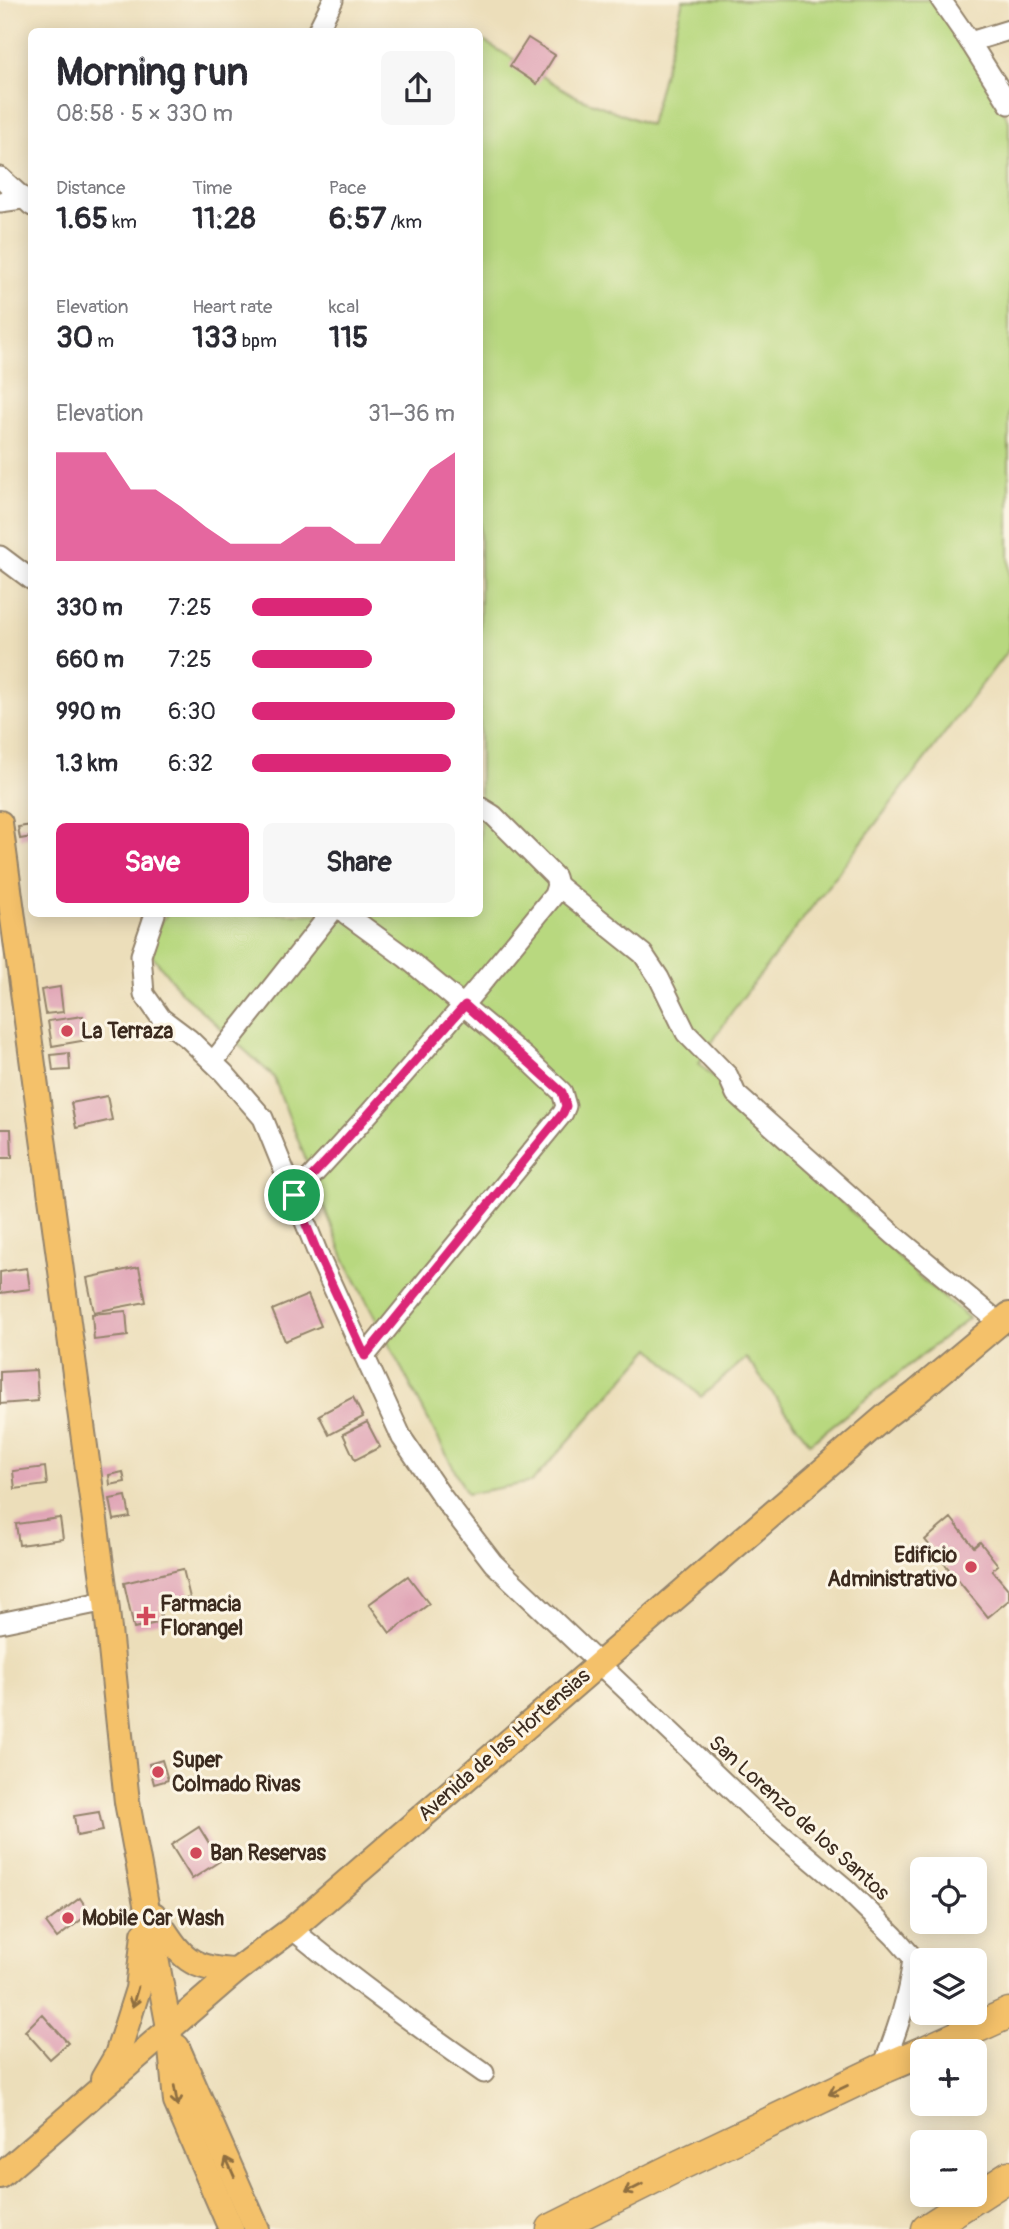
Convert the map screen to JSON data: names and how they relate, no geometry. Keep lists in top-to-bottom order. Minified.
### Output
{"streets":{"main road":["Avenida de las Hortensias"],"street":["San Lorenzo de los Santos"]},"crossings":[["Avenida de las Hortensias","San Lorenzo de los Santos"]],"places":{"other":["La Terraza","Edificio Administrativo","Super Colmado Rivas","Ban Reservas","Mobile Car Wash"],"health":["Farmacia Florangel"]},"page":{"heading":["Morning run","08:58 · 5 × 330 m"],"stats":[["Distance","1.65 km"],["Time","11:28"],["Pace","6:57 /km"],["Elevation","30 m"],["Heart rate","133 bpm"],["kcal","115"]],"chart":["Elevation","31–36 m"],"list":[{"name":"330 m","note":"7:25"},{"name":"660 m","note":"7:25"},{"name":"990 m","note":"6:30"},{"name":"1.3 km","note":"6:32"}],"buttons":["Save","Share"],"map_buttons":["+","−"]}}
